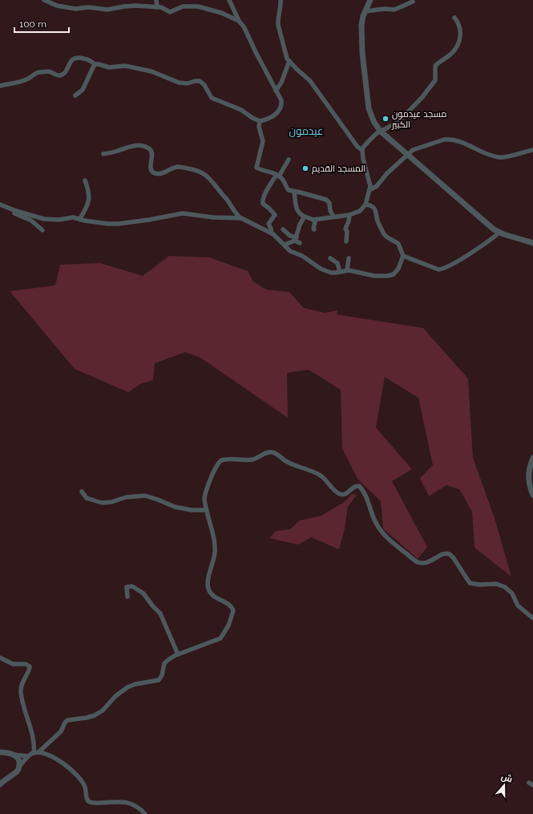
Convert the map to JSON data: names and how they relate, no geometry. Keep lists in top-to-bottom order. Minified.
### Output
{"districts":["عيدمون"],"places":["مسجد عيدمون الكبير","المسجد القديم"],"scale_bar":"100 m","north":"top"}
